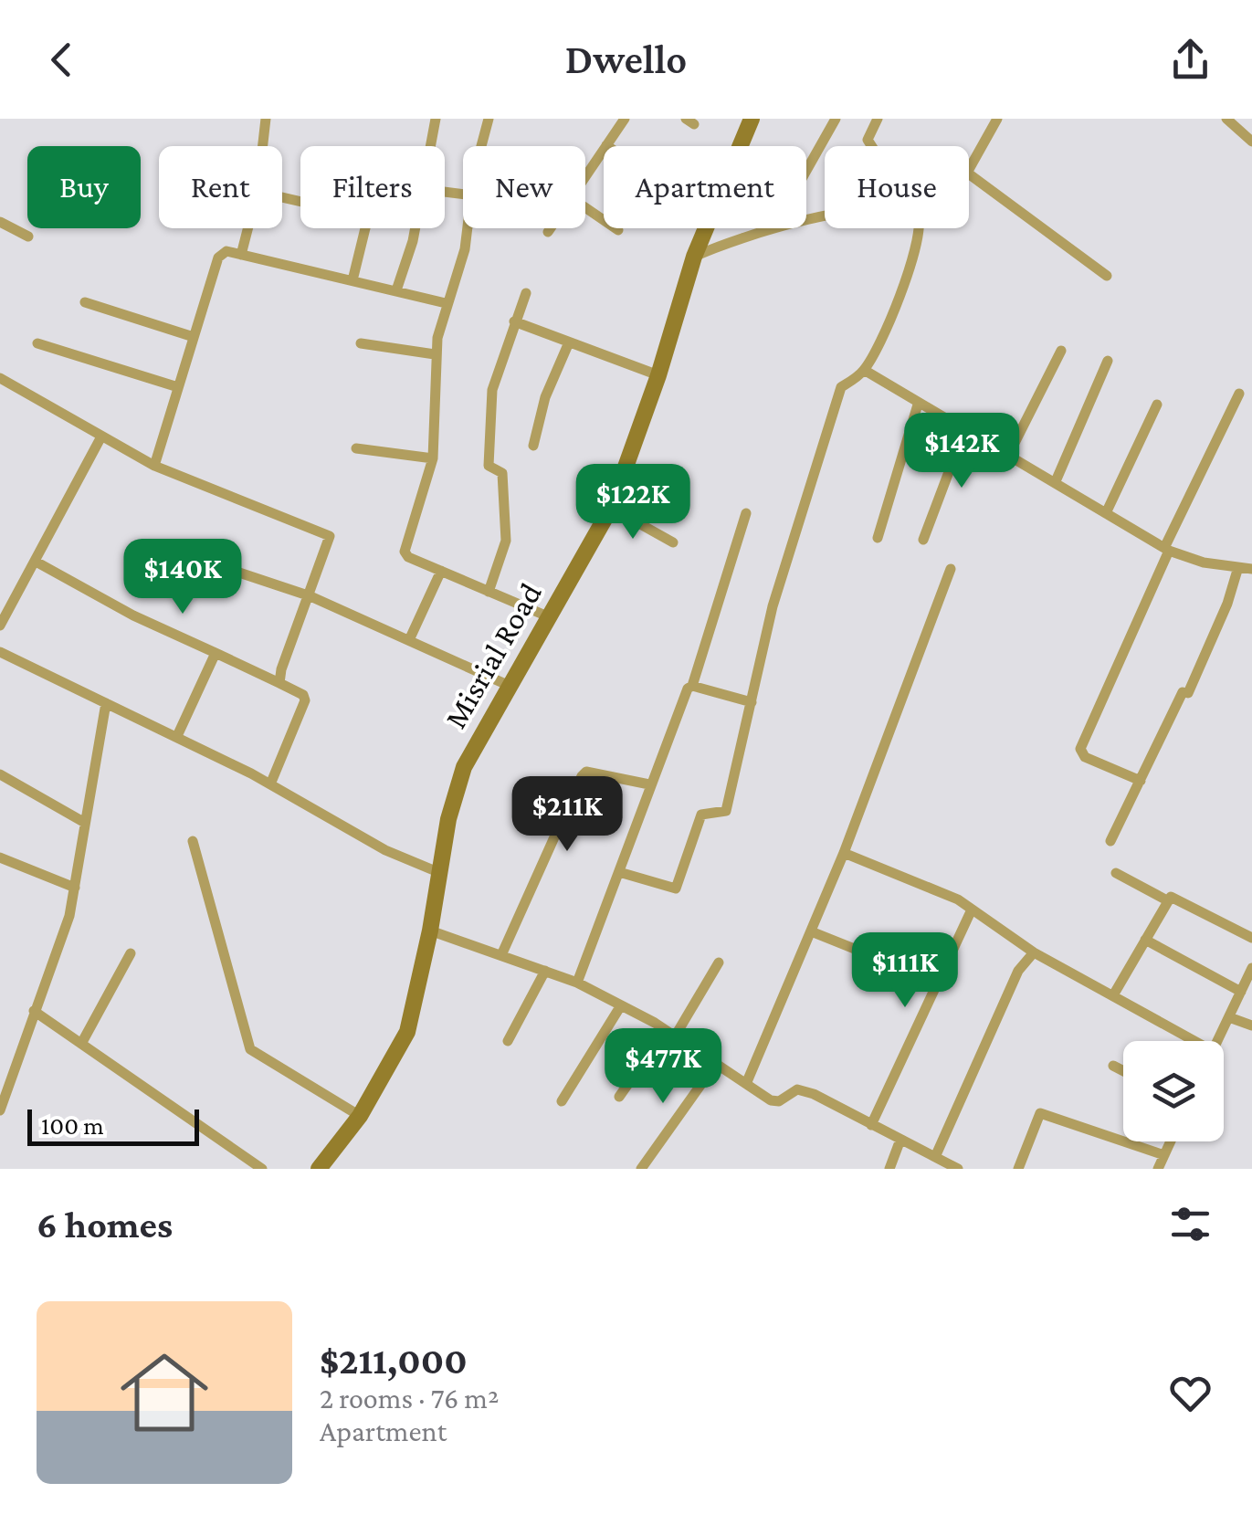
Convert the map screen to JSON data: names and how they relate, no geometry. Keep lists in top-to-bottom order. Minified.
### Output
{"streets":{"main road":["Misrial Road"]},"scale_bar":"100 m","page":{"header":"Dwello","chip":["Buy","Rent","Filters","New","Apartment","House"],"price":["$142K","$122K","$140K","$211K","$111K","$477K"],"scale":"100 m","heading":"6 homes","list":[{"name":"$211,000","note":"2 rooms · 76 m² · Apartment"}]}}
